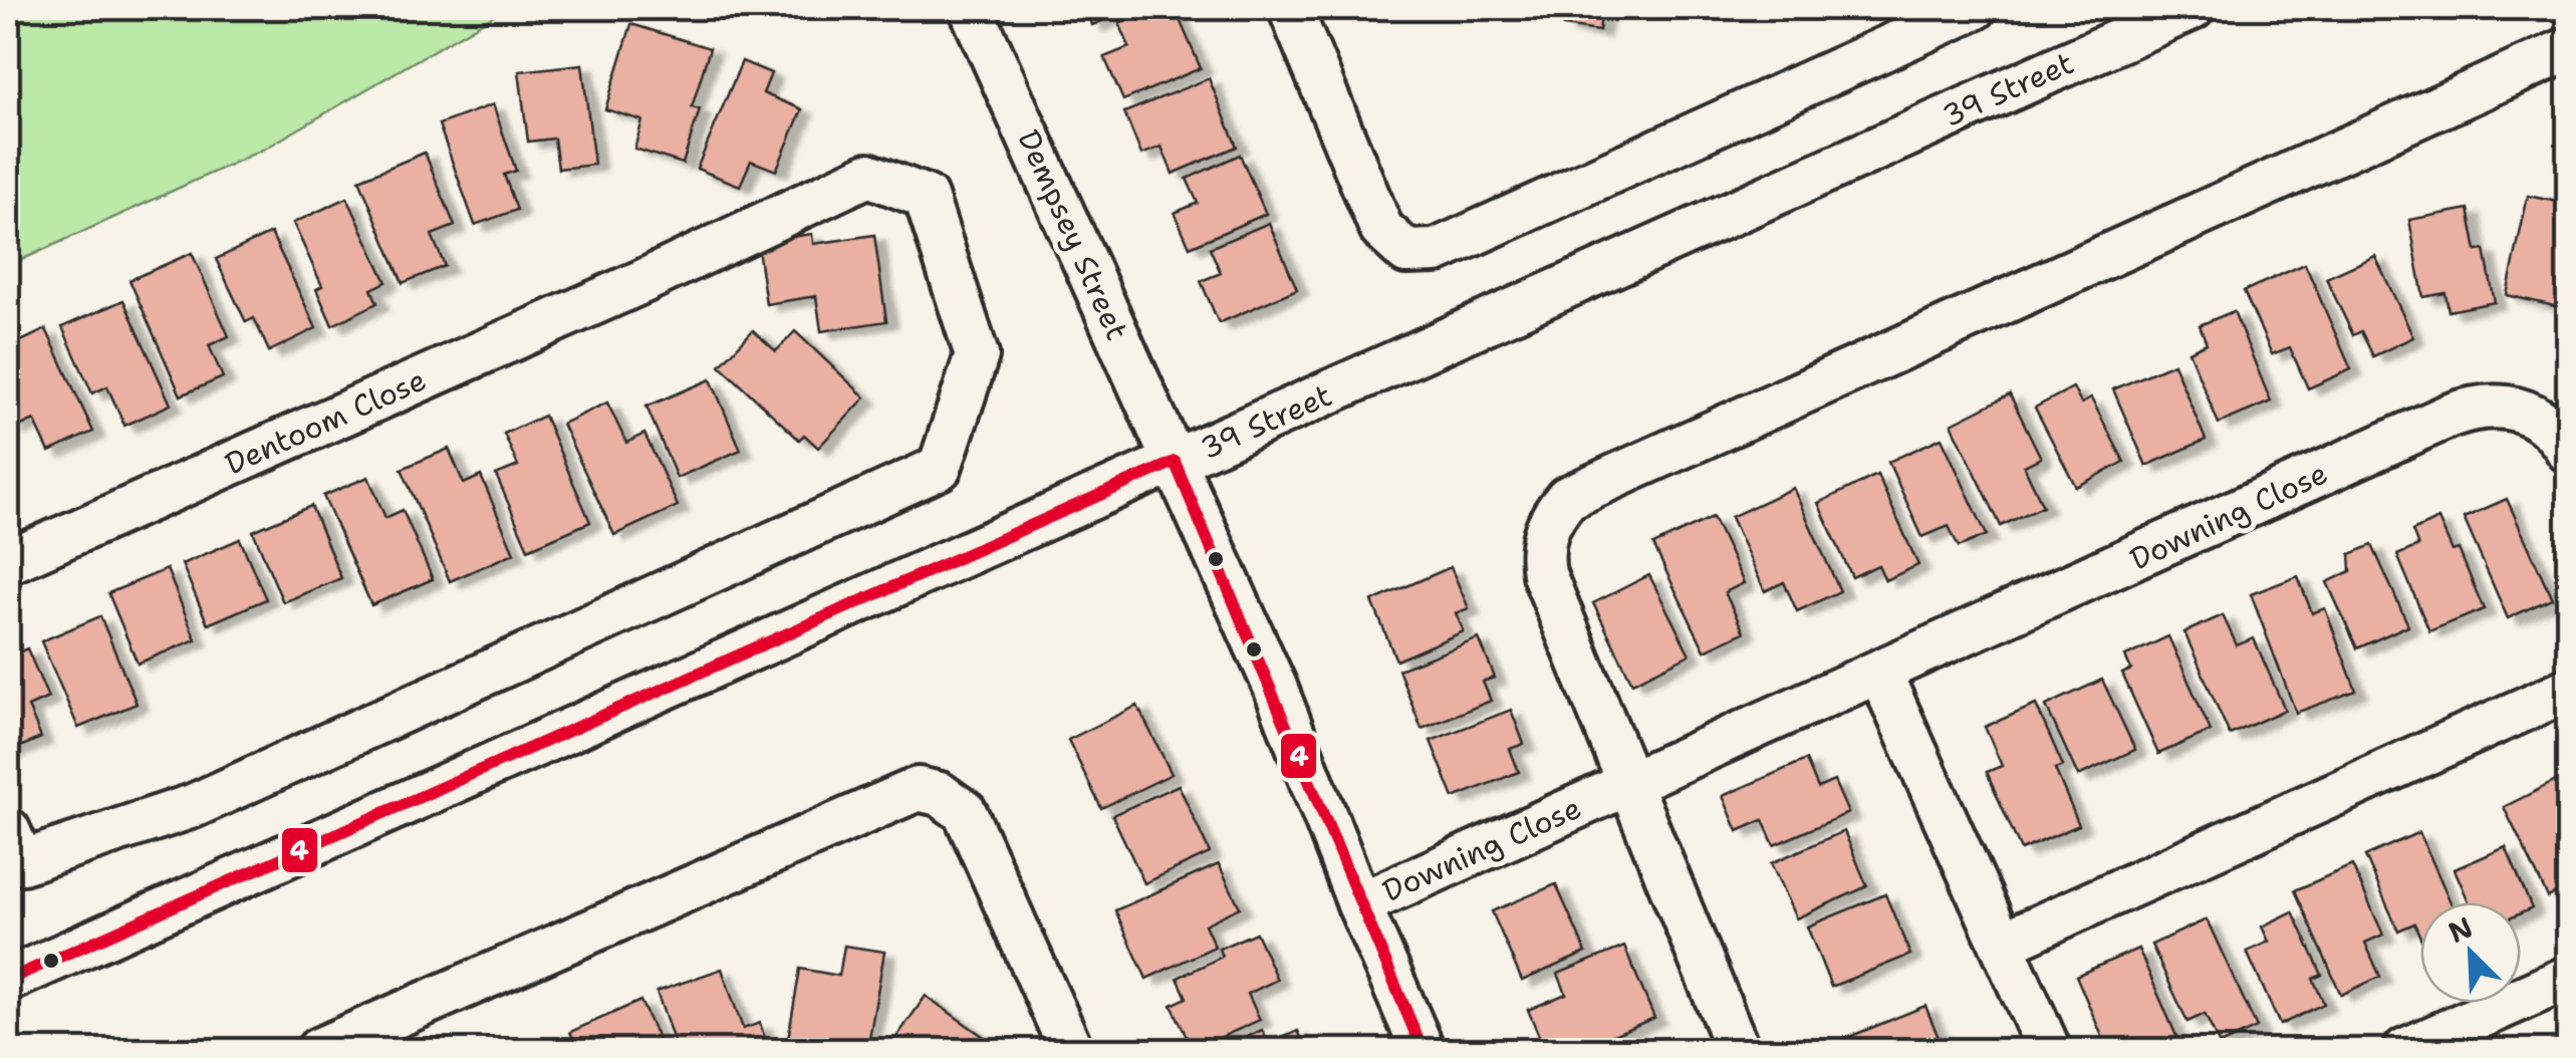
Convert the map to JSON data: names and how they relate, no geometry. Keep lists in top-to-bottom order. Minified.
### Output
{"streets":{"street":["39 Street","Dempsey Street","Dentoom Close","Downing Close"]},"crossings":[["39 Street","Dempsey Street"],["Dempsey Street","Downing Close"]],"lines":["transit line 4"],"north":"top left"}
